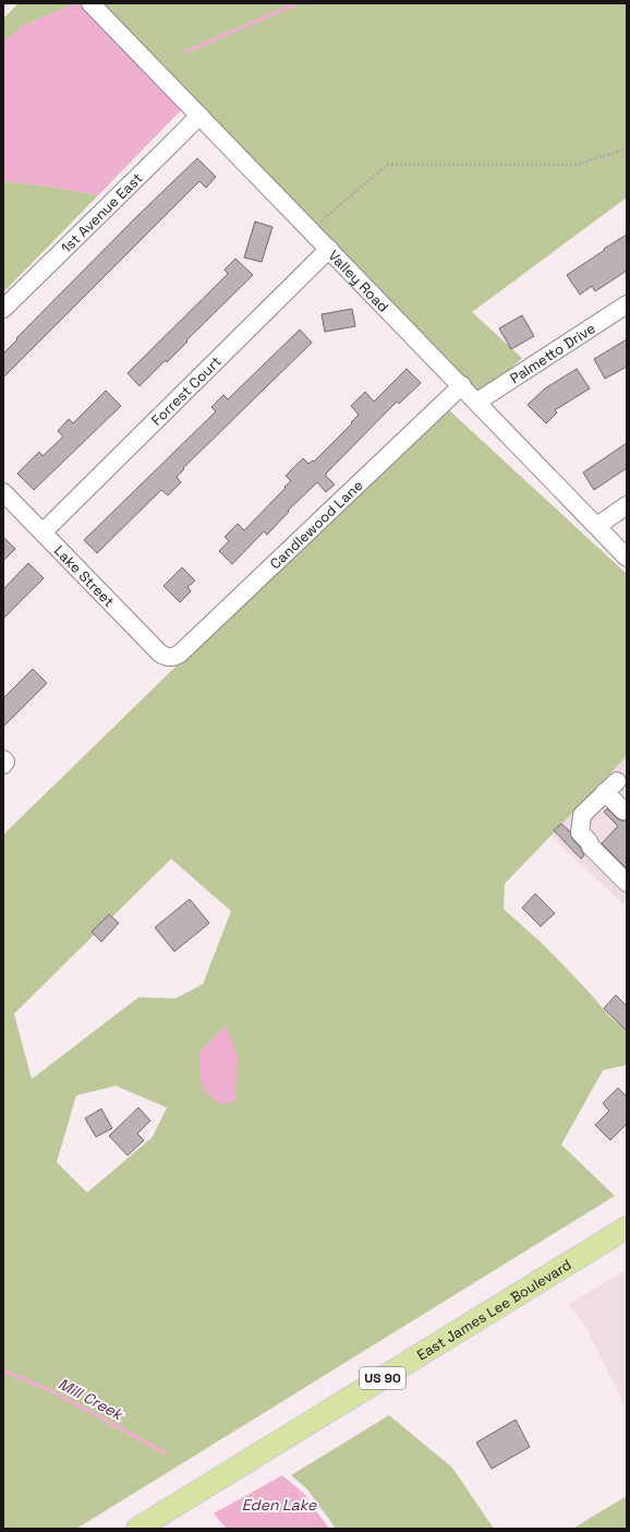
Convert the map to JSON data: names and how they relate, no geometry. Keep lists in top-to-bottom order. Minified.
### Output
{"streets":{"main road":["East James Lee Boulevard","US 90"],"street":["1st Avenue East","Valley Road","Palmetto Drive","Forrest Court","Candlewood Lane","Lake Street"]},"crossings":[["1st Avenue East","Valley Road"],["Valley Road","Palmetto Drive"],["Valley Road","Forrest Court"],["Valley Road","Candlewood Lane"],["Forrest Court","Lake Street"],["Candlewood Lane","Lake Street"]],"water":["Mill Creek","Eden Lake"]}
